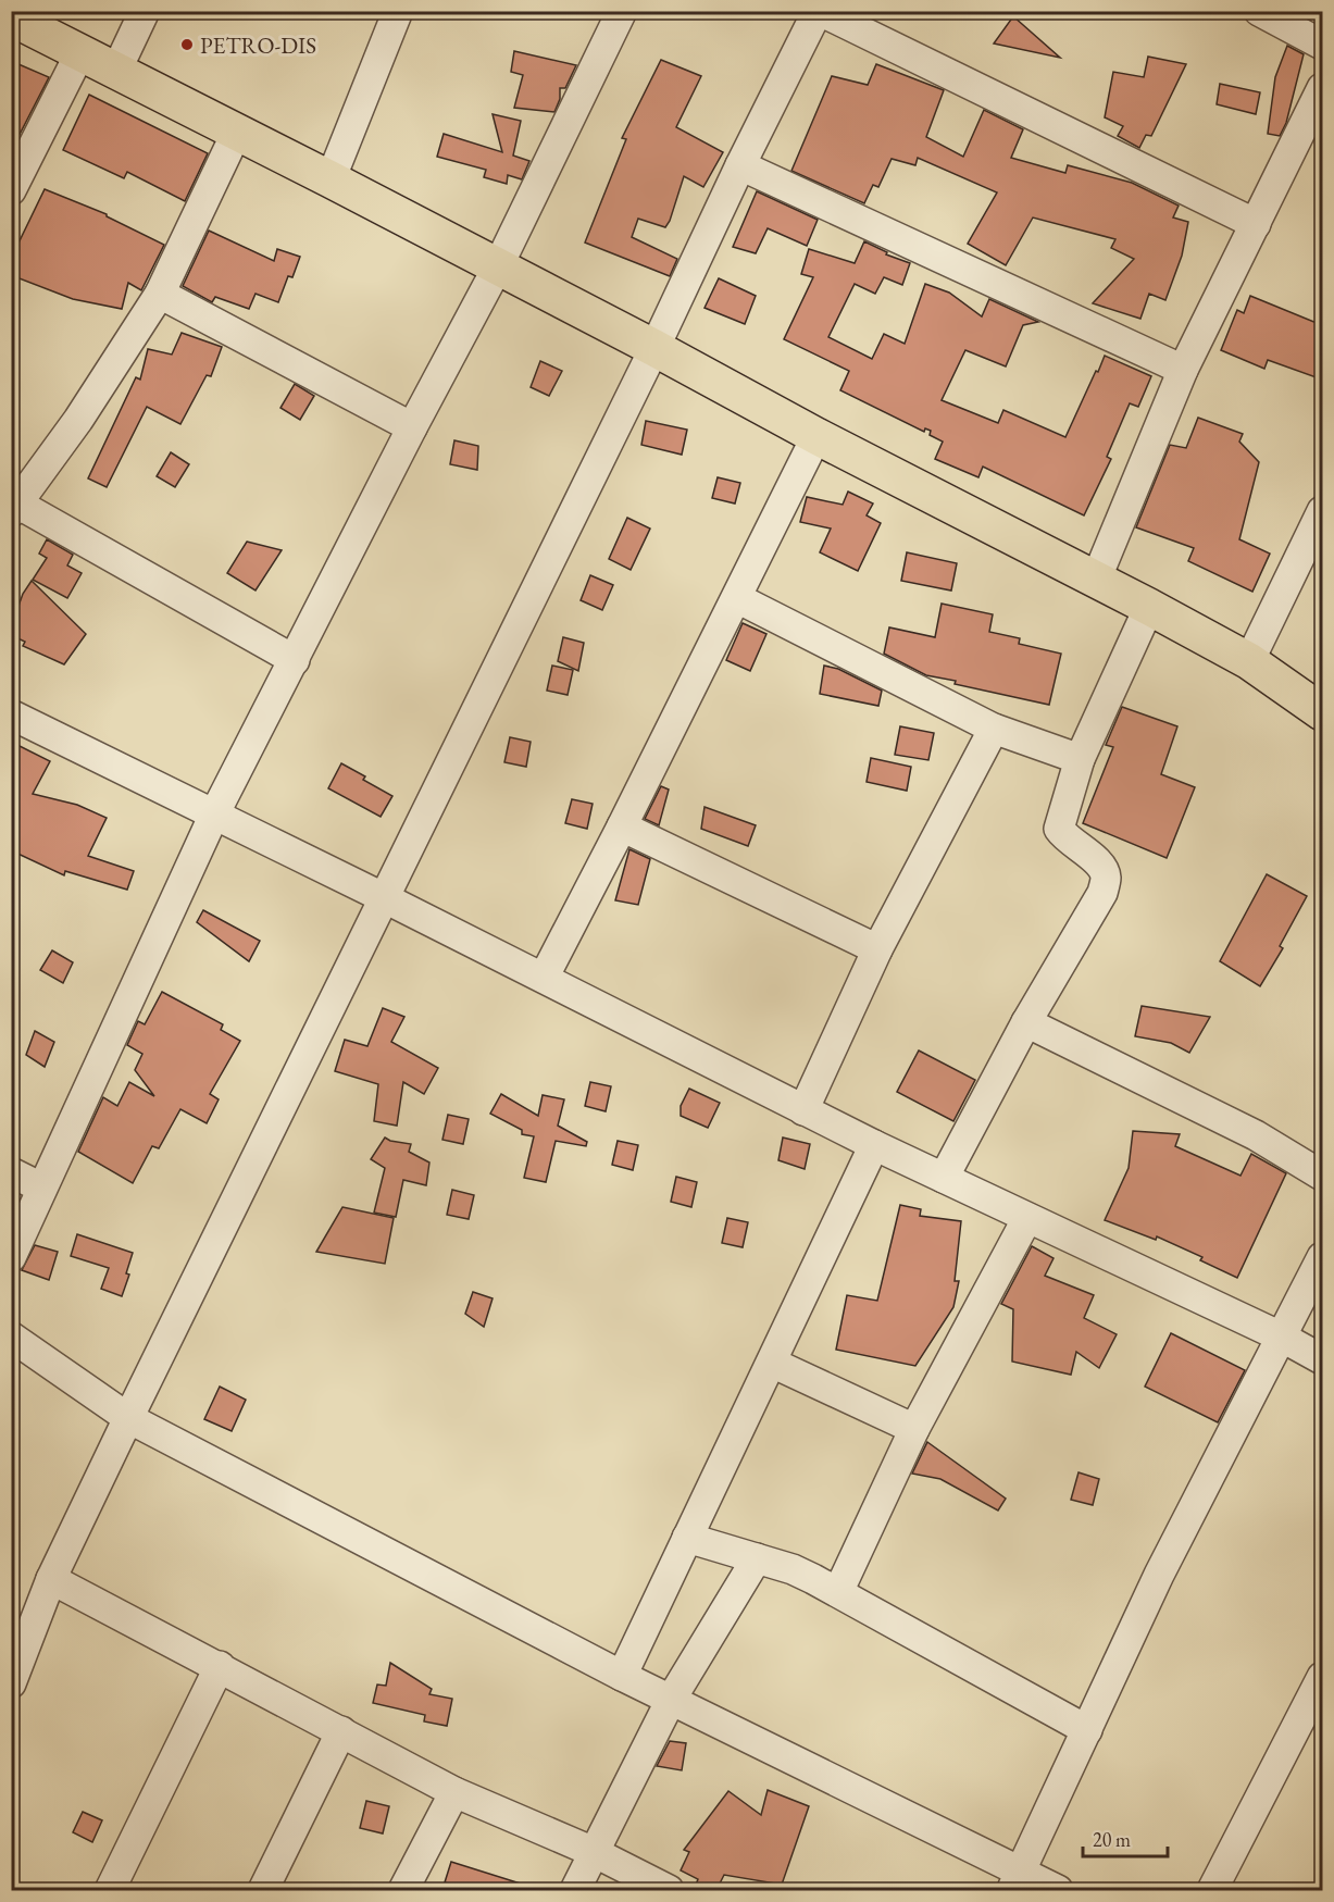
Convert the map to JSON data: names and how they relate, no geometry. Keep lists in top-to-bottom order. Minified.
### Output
{"places":["PETRO-DIS"],"scale_bar":"20 m"}
